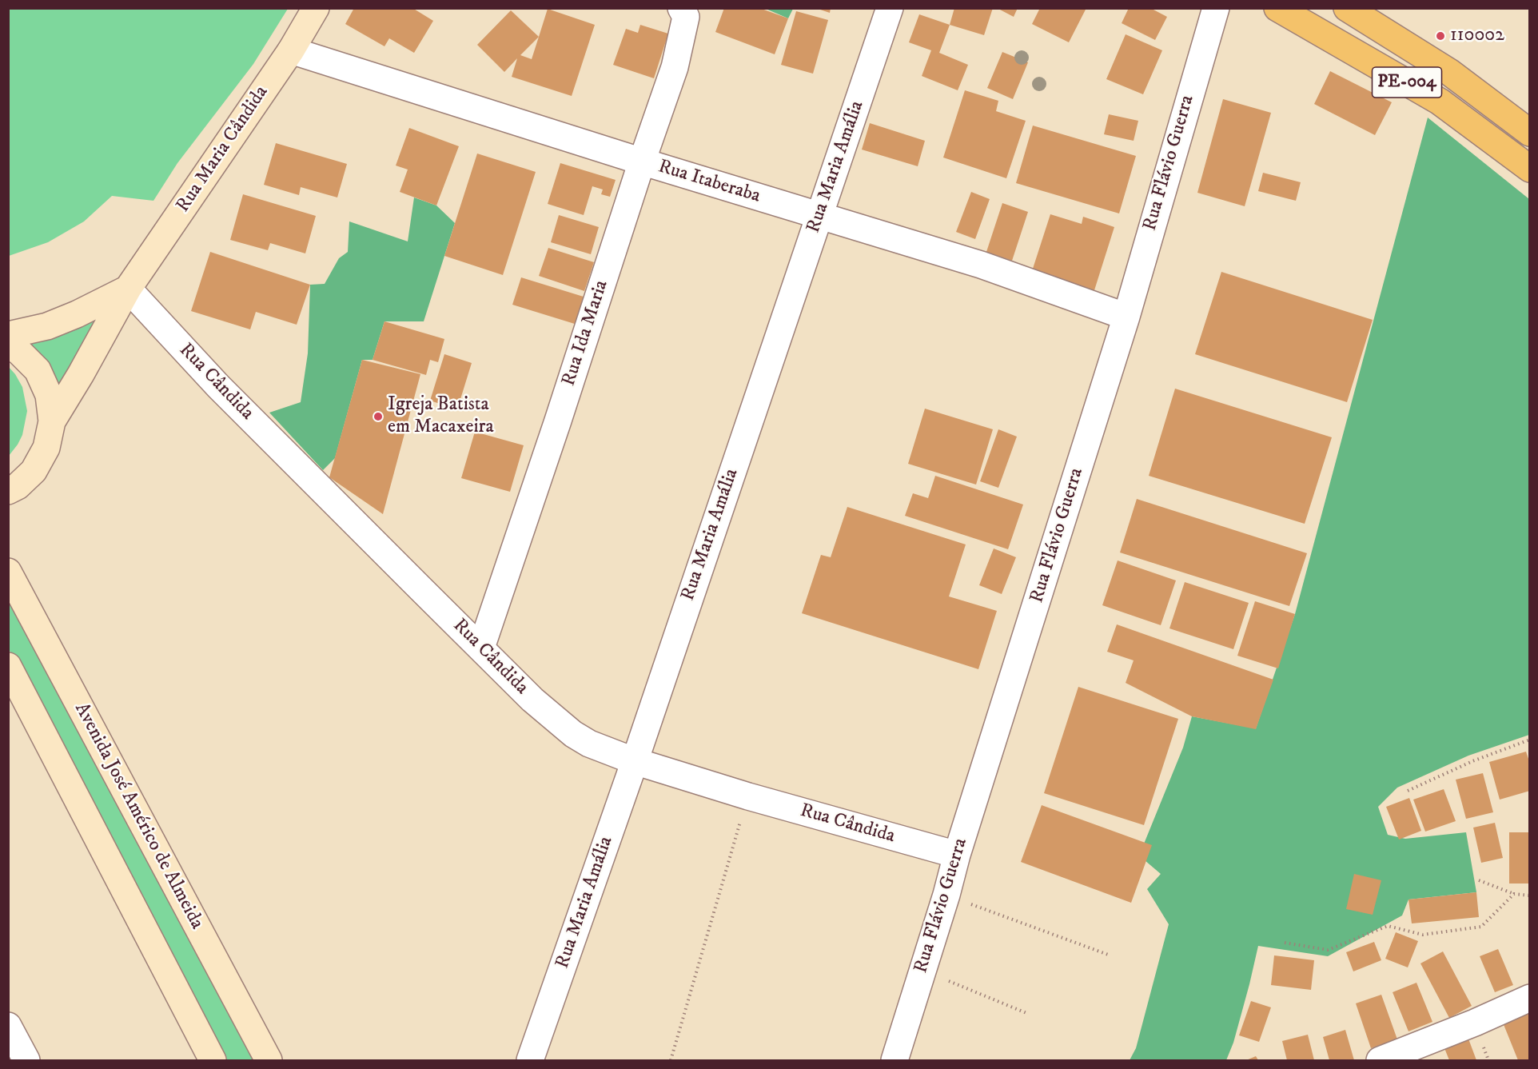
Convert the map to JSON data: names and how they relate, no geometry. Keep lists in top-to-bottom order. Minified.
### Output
{"streets":{"main road":["PE-004"],"street":["Rua Maria Cândida","Rua Flávio Guerra","Rua Maria Amália","Rua Itaberaba","Rua Ida Maria","Rua Cândida","Avenida José Américo de Almeida"]},"crossings":[["Rua Maria Cândida","Rua Itaberaba"],["Rua Maria Cândida","Rua Cândida"],["Rua Flávio Guerra","Rua Itaberaba"],["Rua Flávio Guerra","Rua Cândida"],["Rua Maria Amália","Rua Itaberaba"],["Rua Maria Amália","Rua Cândida"],["Rua Itaberaba","Rua Ida Maria"],["Rua Ida Maria","Rua Cândida"]],"places":["110002","Igreja Batista em Macaxeira"]}
